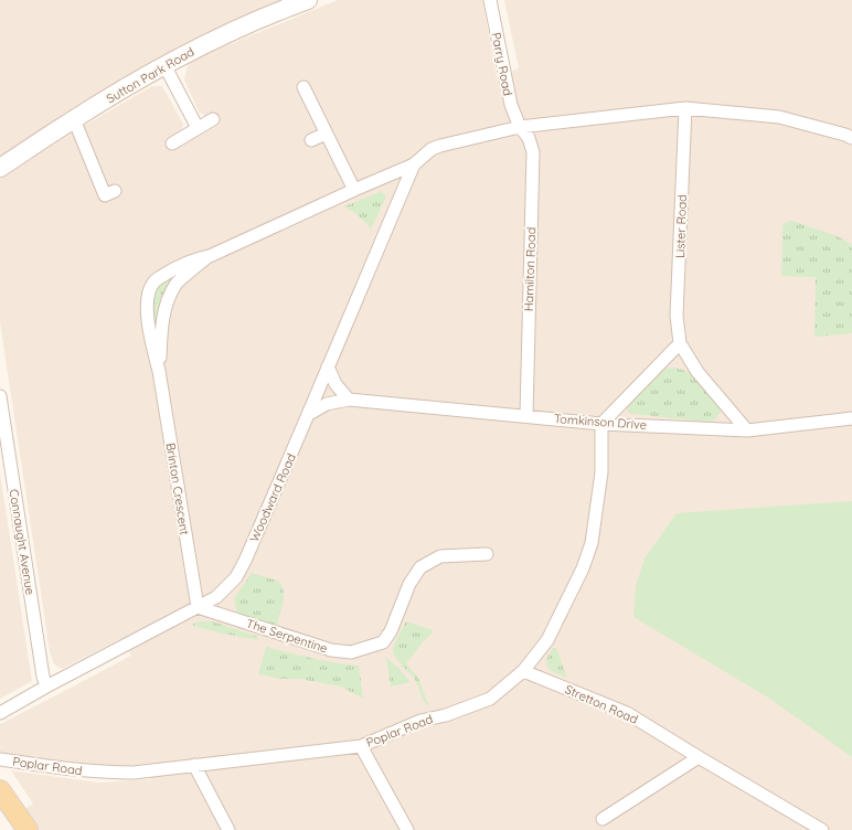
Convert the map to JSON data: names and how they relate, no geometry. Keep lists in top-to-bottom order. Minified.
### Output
{"streets":{"main road":["Sutton Park Road"],"street":["Parry Road","Lister Road","Hamilton Road","Tomkinson Drive","Brinton Crescent","Woodward Road","Connaught Avenue","The Serpentine","Stretton Road","Poplar Road"]},"crossings":[["Parry Road","Hamilton Road"],["Lister Road","Tomkinson Drive"],["Hamilton Road","Tomkinson Drive"],["Tomkinson Drive","Woodward Road"],["Tomkinson Drive","Poplar Road"],["Brinton Crescent","Woodward Road"],["Brinton Crescent","The Serpentine"],["Woodward Road","Connaught Avenue"],["Woodward Road","The Serpentine"],["Stretton Road","Poplar Road"]]}
